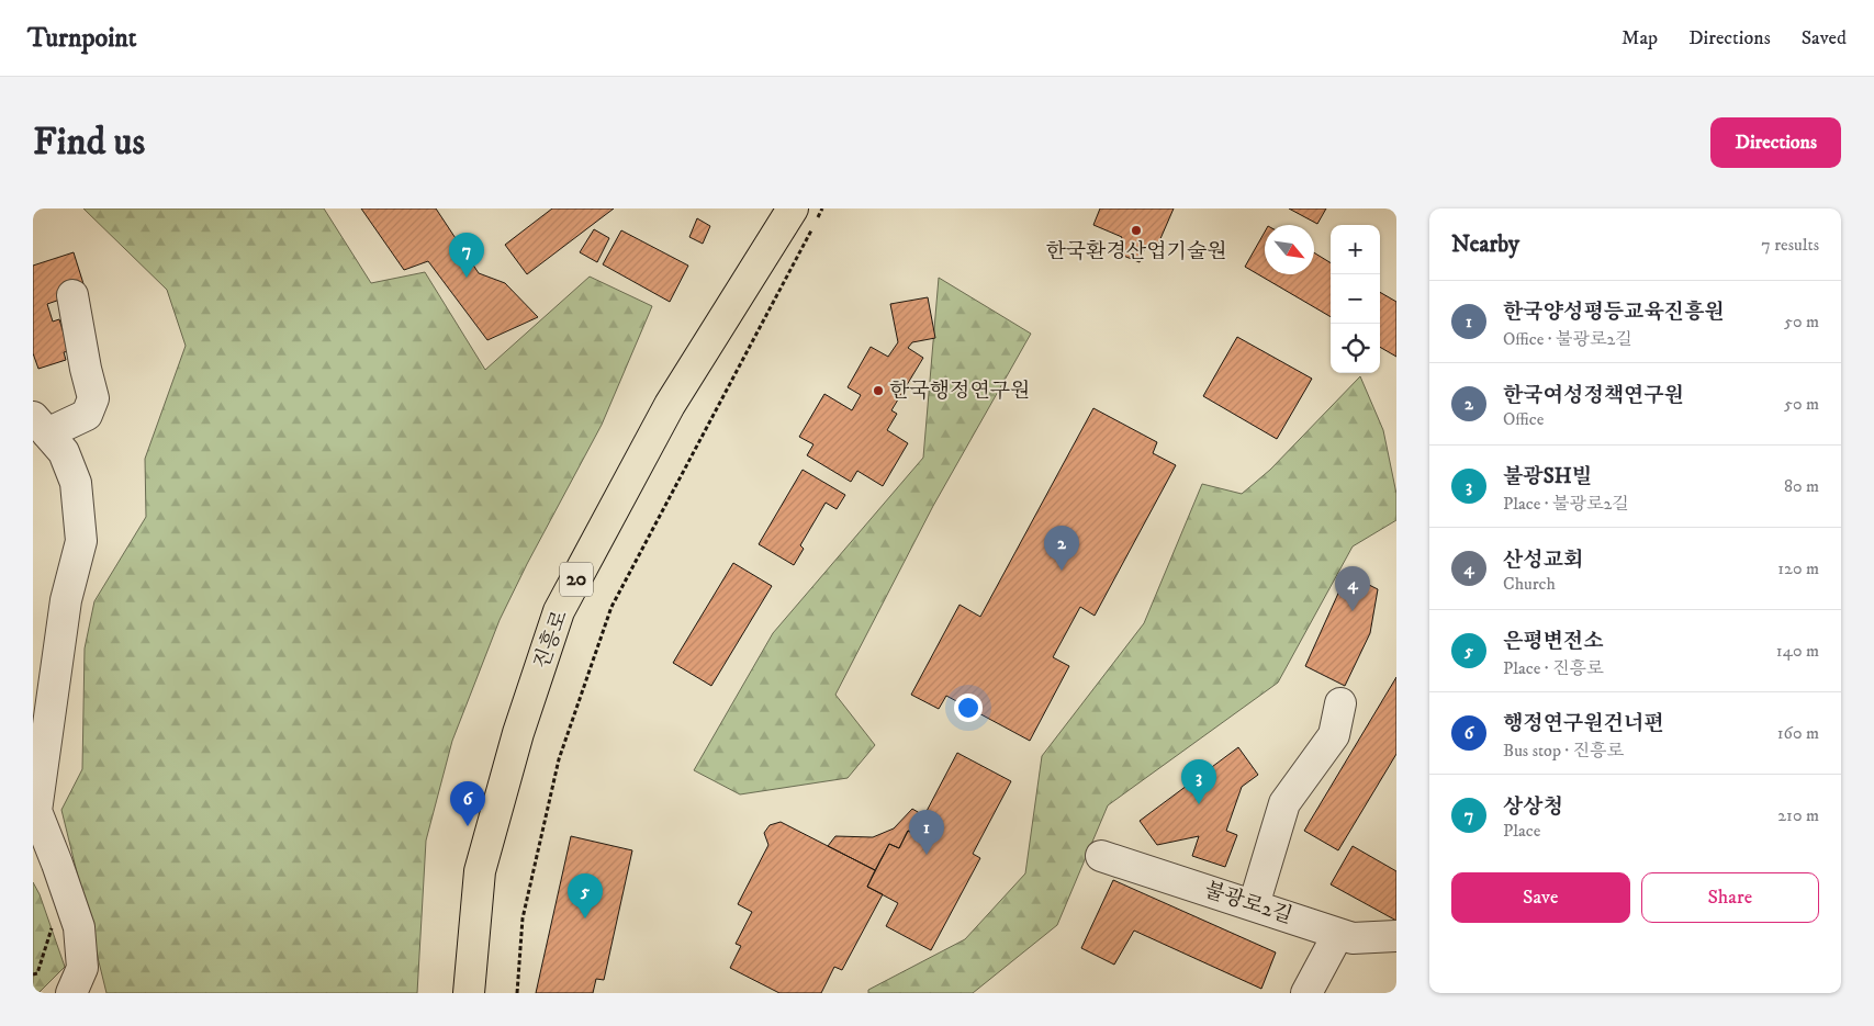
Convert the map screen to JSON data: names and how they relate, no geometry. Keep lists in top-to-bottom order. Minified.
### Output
{"streets":{"main road":["20","진흥로"],"street":["불광로2길"]},"places":["한국환경산업기술원","한국행정연구원"],"north":"bottom right","page":{"header":"Turnpoint","nav":["Map","Directions","Saved"],"buttons":["Directions",["Save","Share"]],"title":"Find us","heading":["Nearby","7 results"],"map_buttons":["+","−"],"pins":["7","2","4","3","6","1","5"],"list":[{"mark":"1","name":"한국양성평등교육진흥원","note":"Office · 불광로2길","value":"50 m"},{"mark":"2","name":"한국여성정책연구원","note":"Office","value":"50 m"},{"mark":"3","name":"불광SH빌","note":"Place · 불광로2길","value":"80 m"},{"mark":"4","name":"산성교회","note":"Church","value":"120 m"},{"mark":"5","name":"은평변전소","note":"Place · 진흥로","value":"140 m"},{"mark":"6","name":"행정연구원건너편","note":"Bus stop · 진흥로","value":"160 m"},{"mark":"7","name":"상상청","note":"Place","value":"210 m"}]}}
